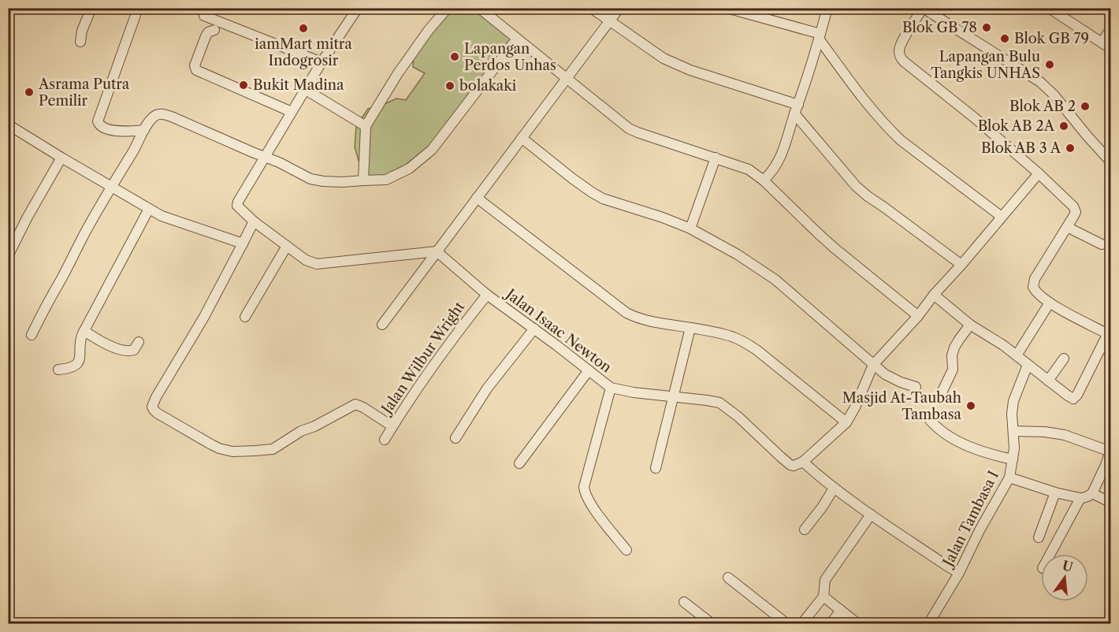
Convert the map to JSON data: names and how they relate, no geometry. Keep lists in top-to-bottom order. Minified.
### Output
{"streets":{"street":["Jalan Isaac Newton","Jalan Wilbur Wright","Jalan Tambasa I"]},"crossings":[["Jalan Isaac Newton","Jalan Wilbur Wright"],["Jalan Isaac Newton","Jalan Tambasa I"]],"places":["Blok GB 78","iamMart mitra Indogrosir","Blok GB 79","Lapangan Perdos Unhas","Lapangan Bulu Tangkis UNHAS","Bukit Madina","bolakaki","Asrama Putra Pemilir","Blok AB 2","Blok AB 2A","Blok AB 3 A","Masjid At-Taubah Tambasa"],"north":"top"}
